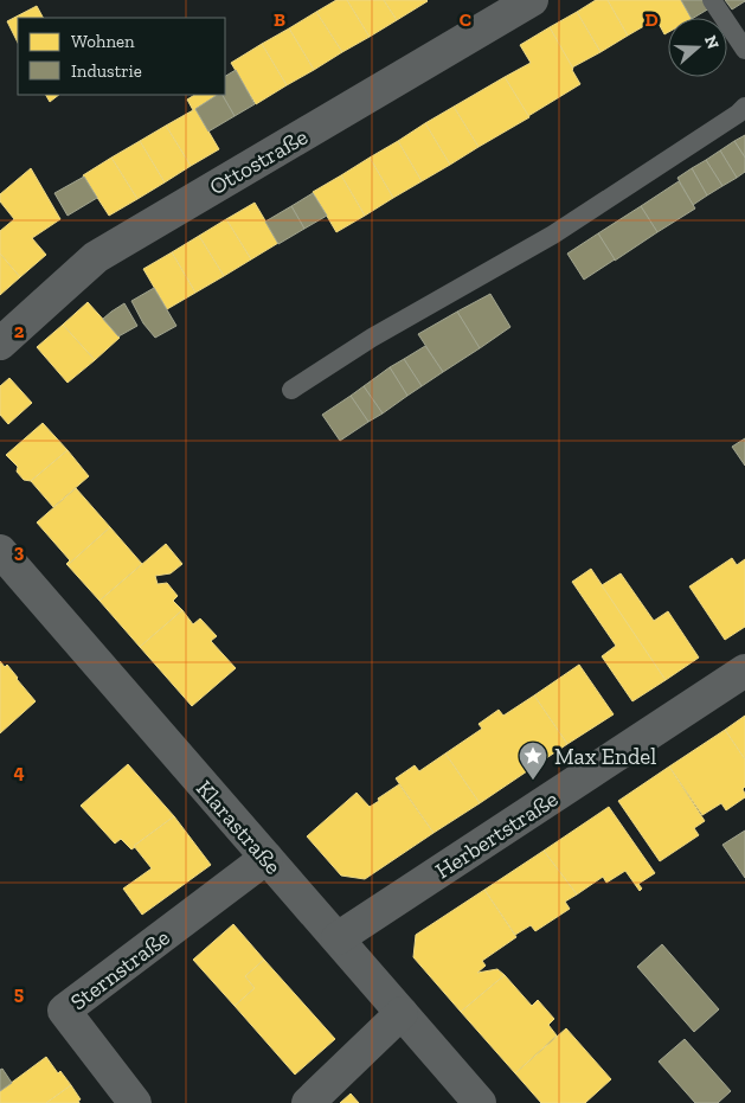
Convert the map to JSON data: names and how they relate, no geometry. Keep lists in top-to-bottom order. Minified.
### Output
{"streets":{"street":["Ottostraße","Klarastraße","Herbertstraße","Sternstraße"]},"crossings":[["Klarastraße","Herbertstraße"],["Klarastraße","Sternstraße"]],"places":{"place":["Max Endel"]},"legend":["Wohnen","Industrie"],"north":"right","grid":{"columns":["B","C","D"],"rows":["2","3","4","5"]}}
